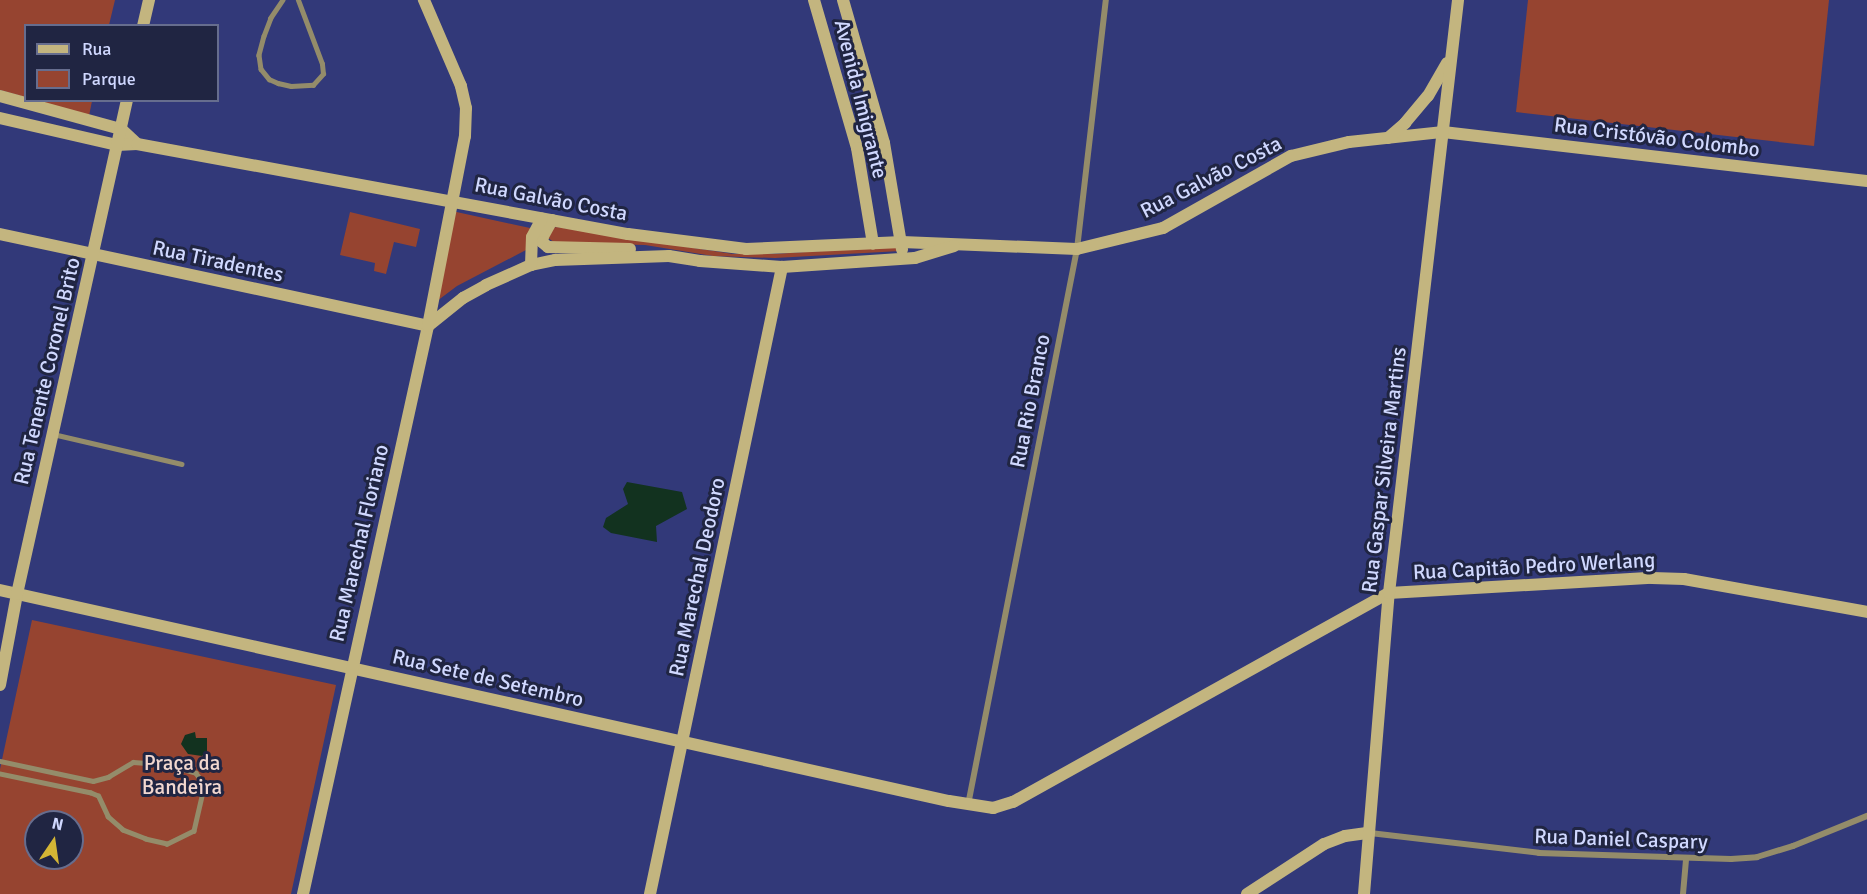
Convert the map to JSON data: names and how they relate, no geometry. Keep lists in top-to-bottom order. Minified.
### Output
{"streets":{"street":["Avenida Imigrante","Rua Cristóvão Colombo","Rua Galvão Costa","Rua Tiradentes","Rua Tenente Coronel Brito","Rua Rio Branco","Rua Gaspar Silveira Martins","Rua Marechal Floriano","Rua Capitão Pedro Werlang","Rua Marechal Deodoro","Rua Sete de Setembro","Rua Daniel Caspary"]},"crossings":[["Avenida Imigrante","Rua Galvão Costa"],["Rua Cristóvão Colombo","Rua Galvão Costa"],["Rua Cristóvão Colombo","Rua Gaspar Silveira Martins"],["Rua Galvão Costa","Rua Tiradentes"],["Rua Galvão Costa","Rua Tenente Coronel Brito"],["Rua Galvão Costa","Rua Rio Branco"],["Rua Galvão Costa","Rua Gaspar Silveira Martins"],["Rua Galvão Costa","Rua Marechal Floriano"],["Rua Galvão Costa","Rua Marechal Deodoro"],["Rua Tiradentes","Rua Tenente Coronel Brito"],["Rua Tiradentes","Rua Marechal Floriano"],["Rua Tenente Coronel Brito","Rua Sete de Setembro"],["Rua Rio Branco","Rua Capitão Pedro Werlang"],["Rua Rio Branco","Rua Sete de Setembro"],["Rua Gaspar Silveira Martins","Rua Capitão Pedro Werlang"],["Rua Gaspar Silveira Martins","Rua Daniel Caspary"],["Rua Marechal Floriano","Rua Sete de Setembro"],["Rua Capitão Pedro Werlang","Rua Sete de Setembro"],["Rua Marechal Deodoro","Rua Sete de Setembro"]],"parks":["Praça da Bandeira"],"legend":["Rua","Parque"],"north":"top"}
